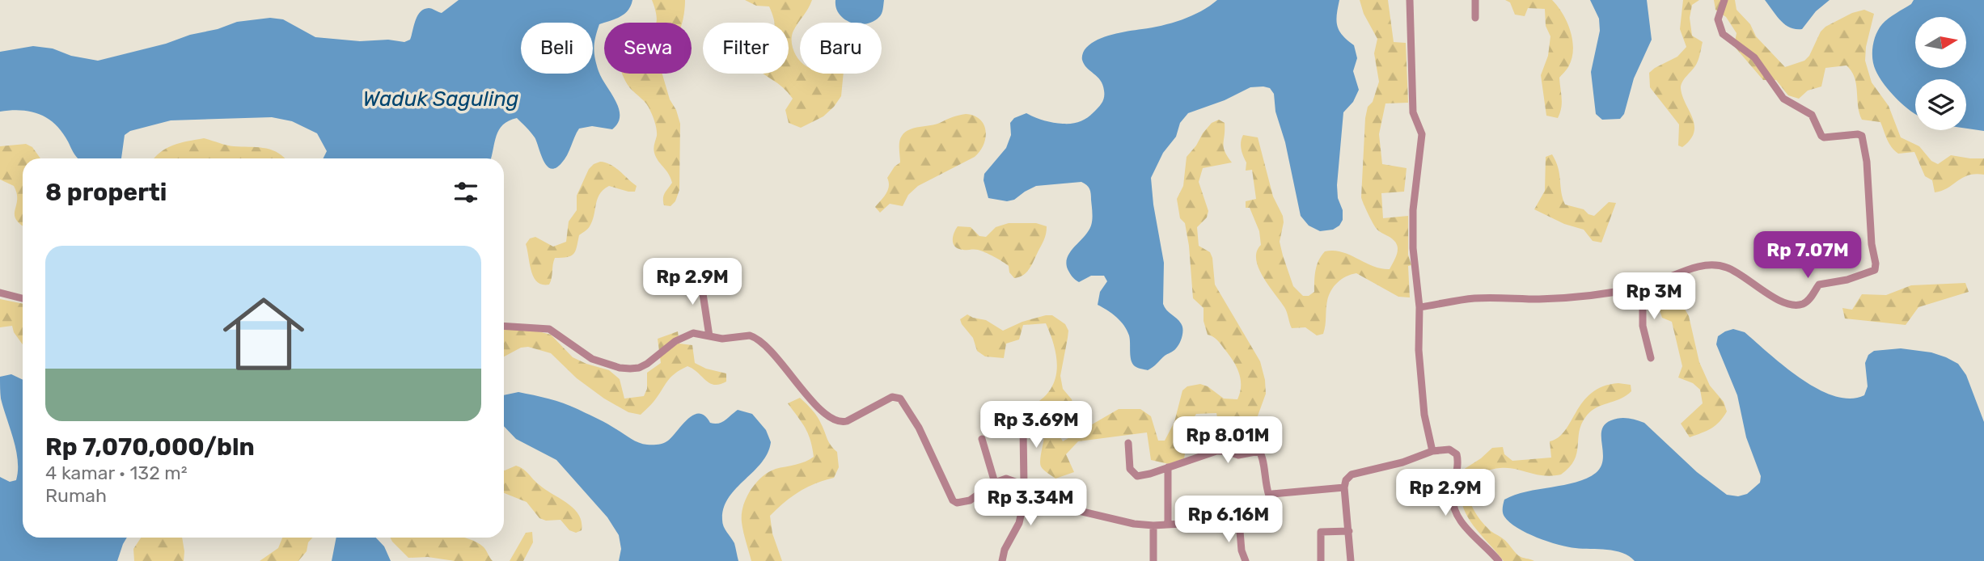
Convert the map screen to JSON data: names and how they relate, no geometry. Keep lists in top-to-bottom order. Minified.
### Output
{"water":["Waduk Saguling"],"north":"right","page":{"chip":["Beli","Sewa","Filter","Baru"],"heading":"8 properti","list":[{"name":"Rp 7,070,000/bln","note":"4 kamar · 132 m² · Rumah"}],"price":["Rp 7.07M","Rp 2.9M","Rp 3M","Rp 3.69M","Rp 8.01M","Rp 2.9M","Rp 3.34M","Rp 6.16M"]}}
